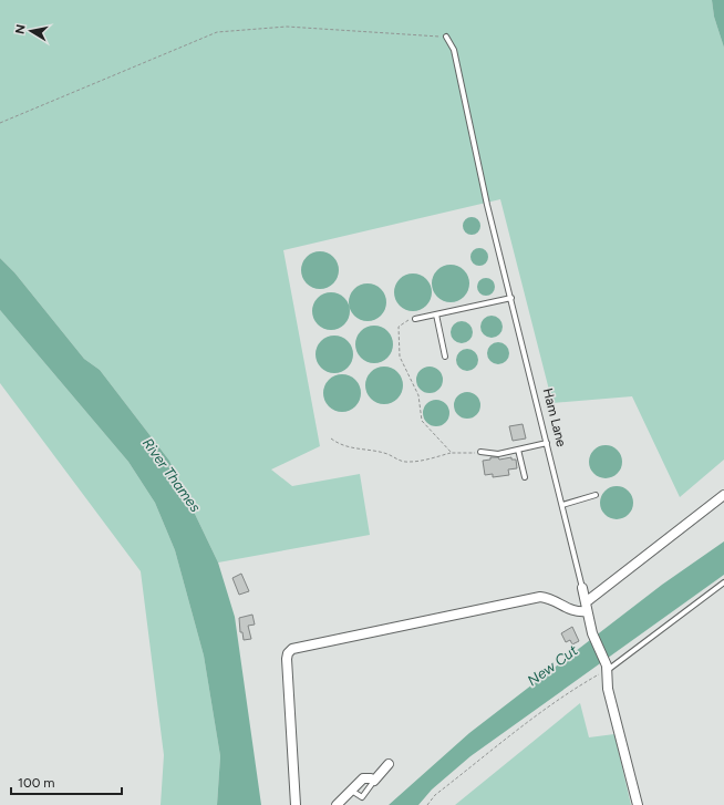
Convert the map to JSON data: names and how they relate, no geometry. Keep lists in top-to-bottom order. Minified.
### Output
{"streets":{"street":["Ham Lane"]},"water":["River Thames","New Cut"],"scale_bar":"100 m","north":"left"}
